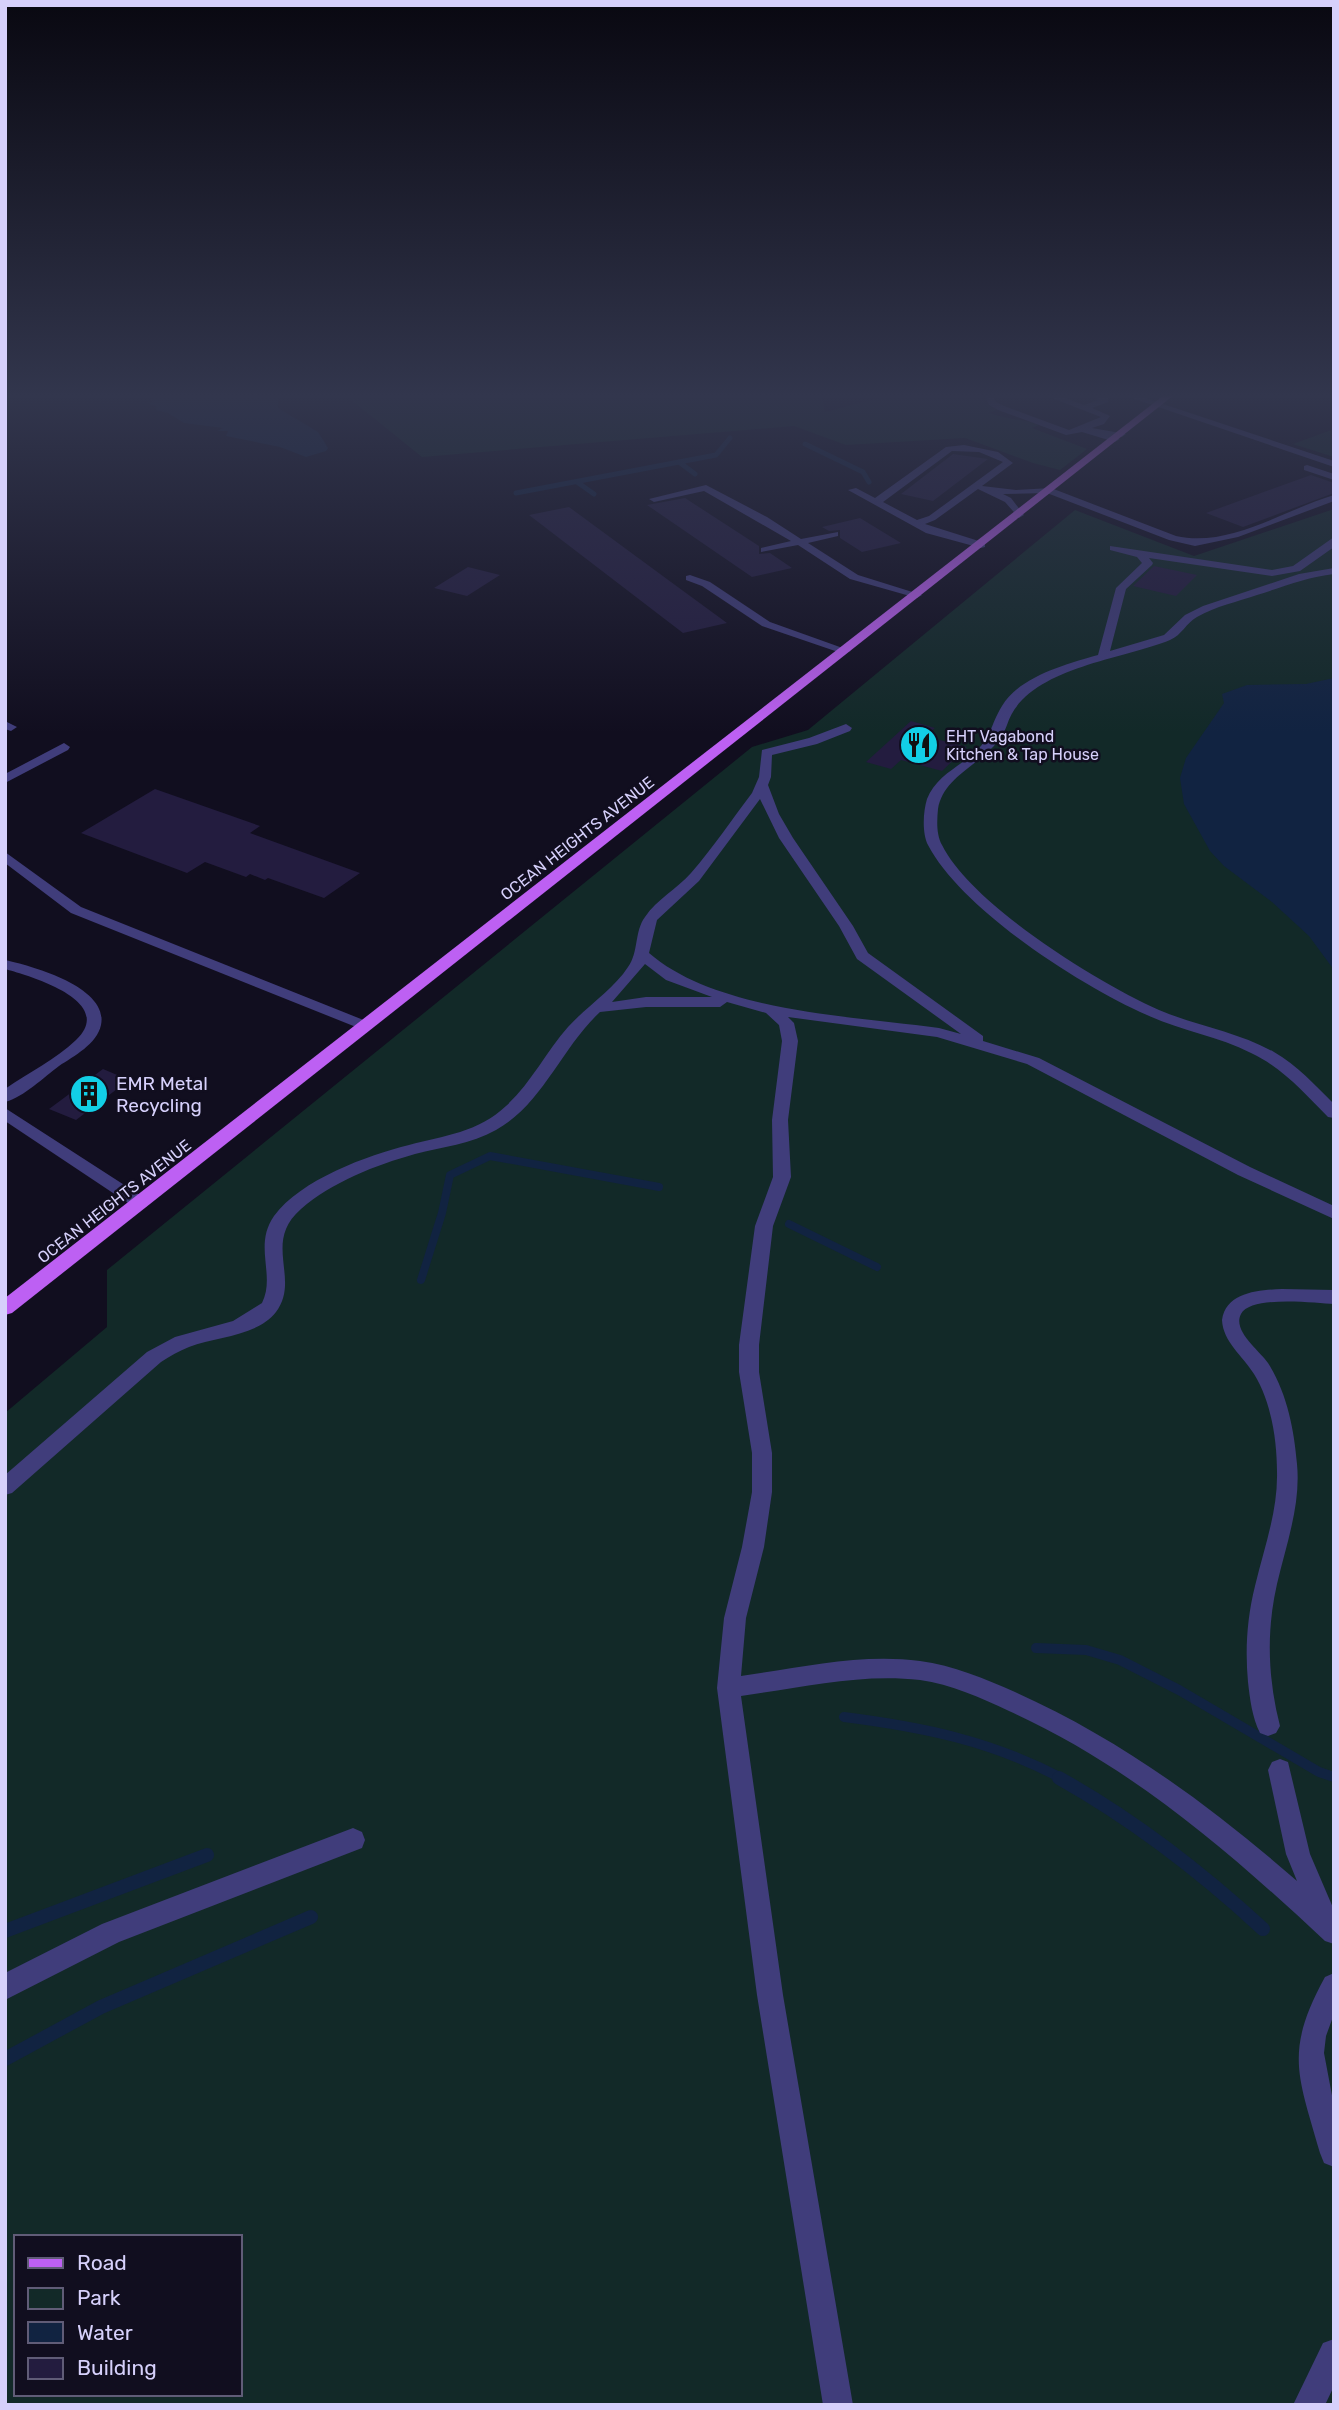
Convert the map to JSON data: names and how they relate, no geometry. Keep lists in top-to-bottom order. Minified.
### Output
{"streets":{"main road":["OCEAN HEIGHTS AVENUE"]},"places":{"restaurant":["EHT Vagabond Kitchen & Tap House"],"building":["EMR Metal Recycling"]},"legend":["Road","Park","Water","Building"]}
